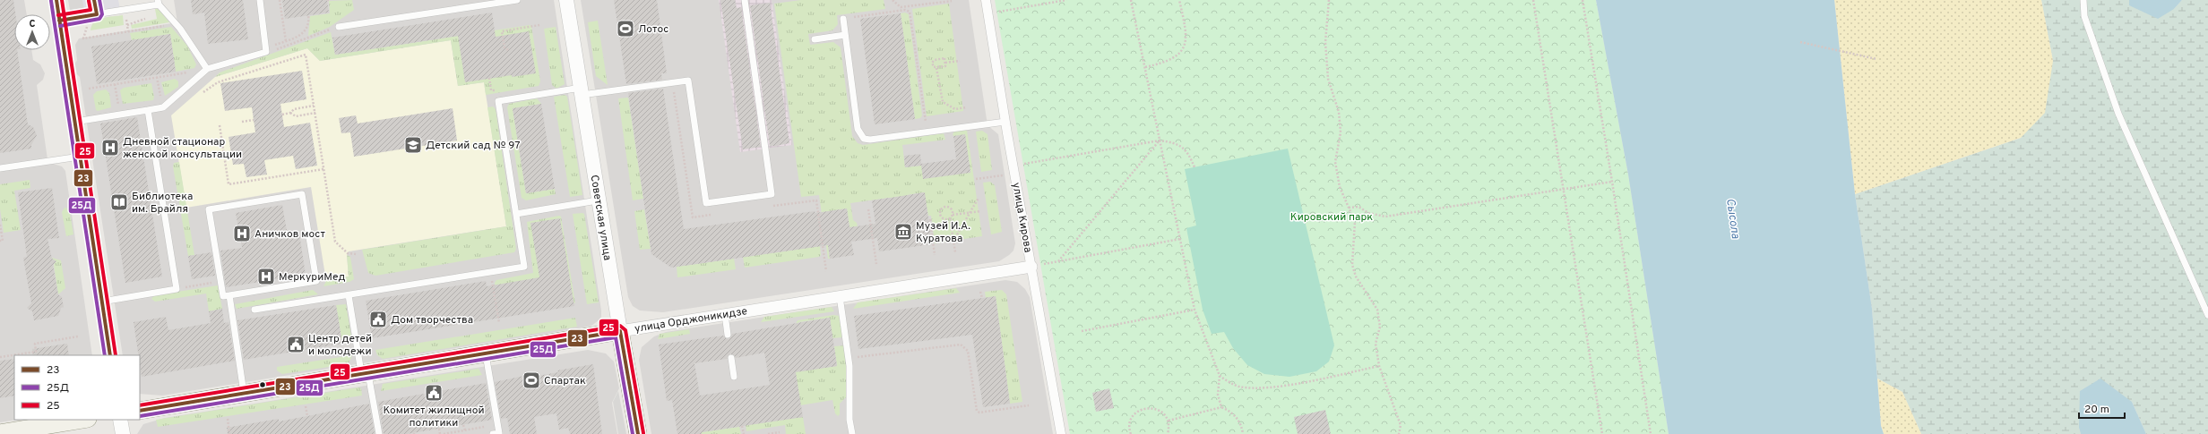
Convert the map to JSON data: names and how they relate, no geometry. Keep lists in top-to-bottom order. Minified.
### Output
{"streets":{"main road":["Советская улица","улица Орджоникидзе"],"street":["улица Кирова"]},"crossings":[["Советская улица","улица Орджоникидзе"],["улица Кирова","улица Орджоникидзе"]],"water":["Сысола"],"parks":["Кировский парк"],"places":{"sports":["Лотос","Спартак"],"school or university":["Детский сад № 97"],"hospital":["Дневной стационар женской консультации","Аничков мост","МеркуриМед"],"library":["Библиотека им. Брайля"],"museum":["Музей И.А. Куратова"],"public building":["Дом творчества","Центр детей и молодежи","Комитет жилищной политики"]},"lines":["transit line 23","transit line 25Д","transit line 25"],"legend":["23","25Д","25"],"scale_bar":"20 m","north":"top"}
